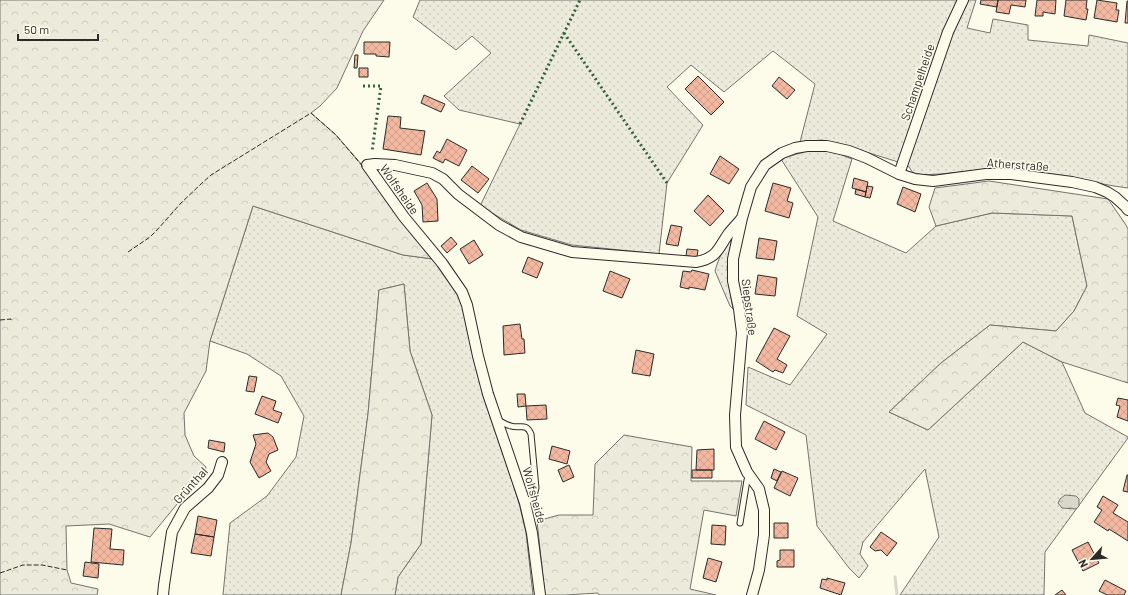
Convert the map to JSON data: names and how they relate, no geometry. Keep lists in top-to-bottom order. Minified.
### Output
{"streets":{"street":["Schampelheide","Atherstraße","Wolfsheide","Siepstraße","Grünthal"]},"crossings":[["Schampelheide","Atherstraße"],["Schampelheide","Siepstraße"],["Atherstraße","Siepstraße"],["Wolfsheide","Siepstraße"]],"scale_bar":"50 m","north":"bottom left"}
